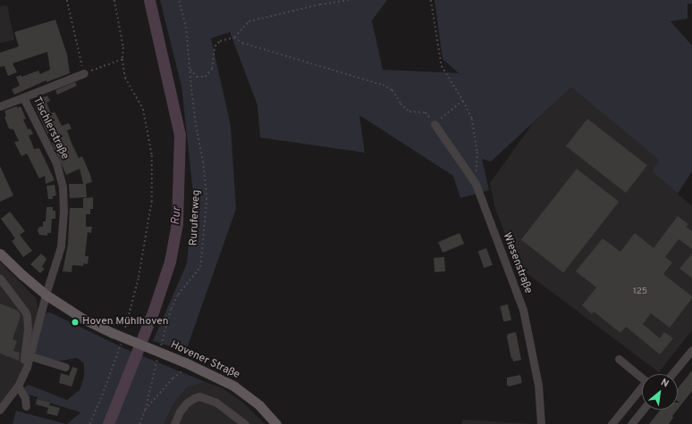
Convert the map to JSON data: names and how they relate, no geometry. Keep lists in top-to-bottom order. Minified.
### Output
{"streets":{"main road":["Hovener Straße"],"street":["Tischlerstraße","Wiesenstraße"],"path":["Ruruferweg"]},"crossings":[["Tischlerstraße","Hovener Straße"]],"water":["Rur"],"places":["Hoven Mühlhoven"],"house_numbers":["125"],"north":"top right"}
